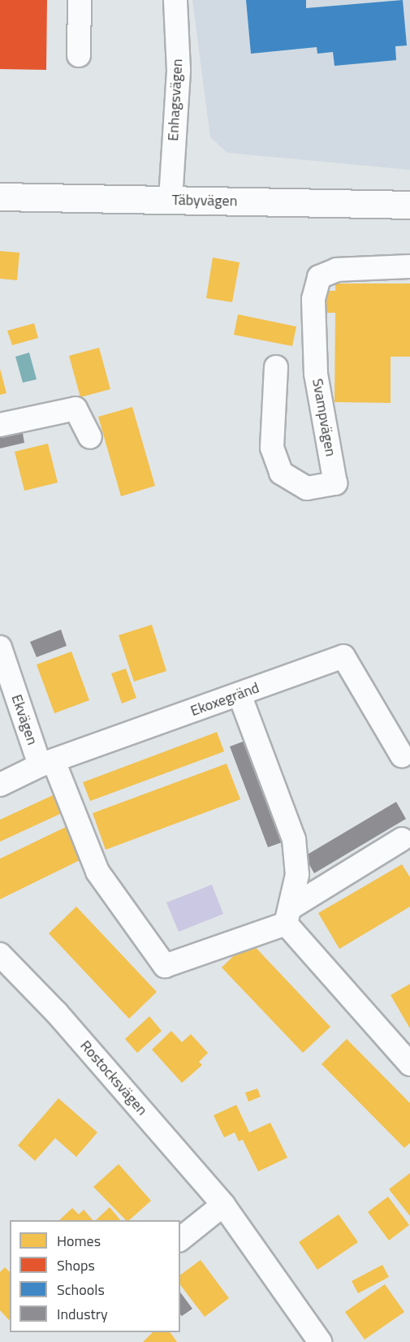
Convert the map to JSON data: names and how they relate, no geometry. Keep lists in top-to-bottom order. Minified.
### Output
{"streets":{"main road":["Täbyvägen"],"street":["Enhagsvägen","Svampvägen","Ekoxegränd","Ekvägen","Rostocksvägen"]},"crossings":[["Enhagsvägen","Täbyvägen"],["Ekoxegränd","Ekvägen"]],"legend":["Homes","Shops","Schools","Industry"]}
